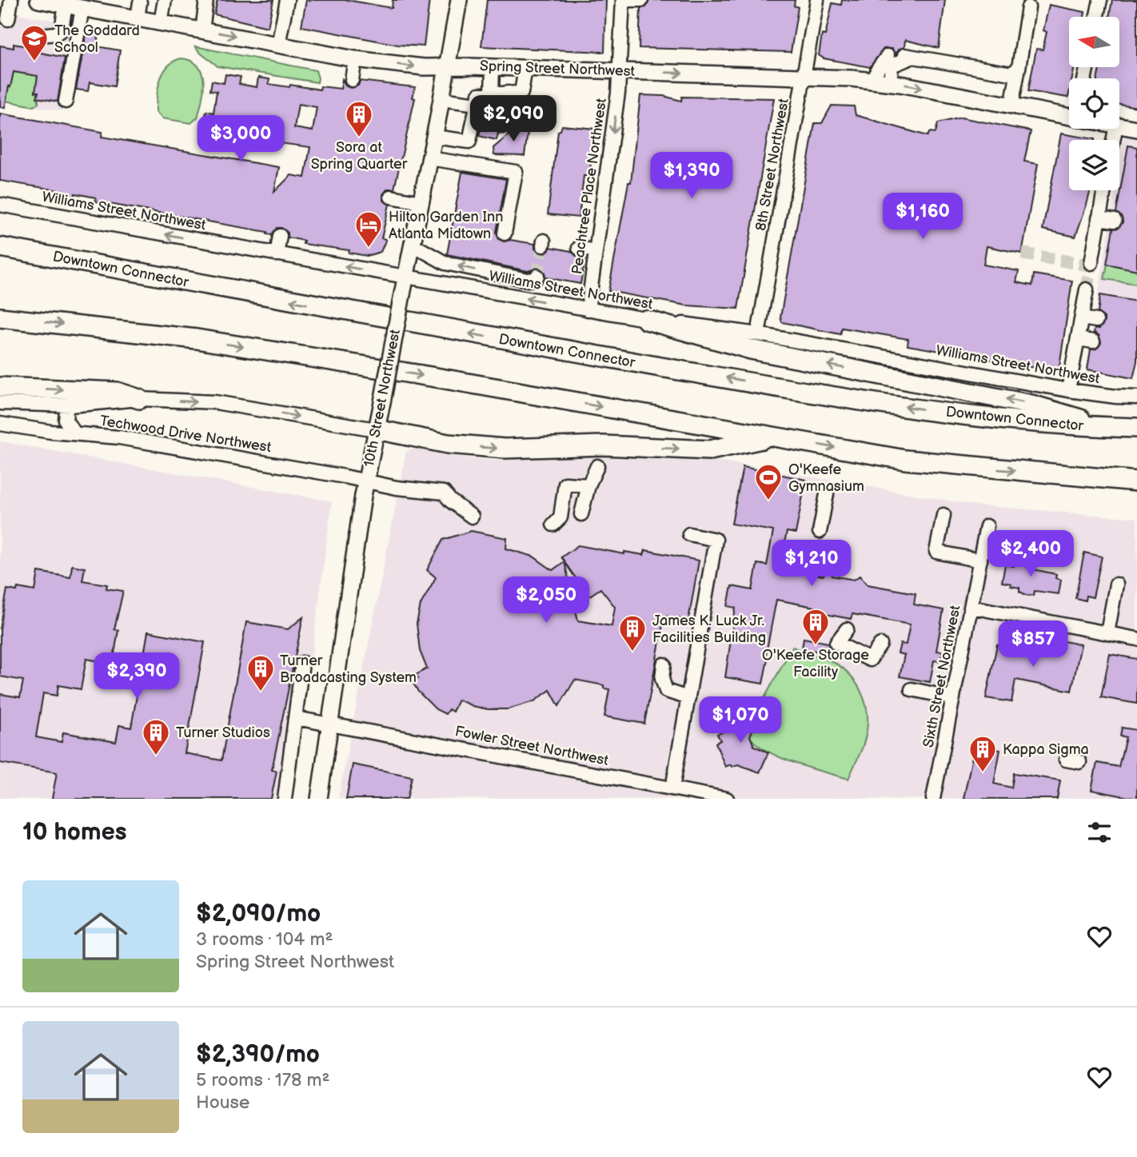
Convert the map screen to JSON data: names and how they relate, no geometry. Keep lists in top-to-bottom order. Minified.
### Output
{"streets":{"highway":["Downtown Connector"],"main road":["Spring Street Northwest","10th Street Northwest"],"street":["8th Street Northwest","Peachtree Place Northwest","Williams Street Northwest","Techwood Drive Northwest","Sixth Street Northwest","Fowler Street Northwest"]},"crossings":[["Spring Street Northwest","8th Street Northwest"],["Spring Street Northwest","Peachtree Place Northwest"],["Spring Street Northwest","10th Street Northwest"],["8th Street Northwest","Williams Street Northwest"],["Peachtree Place Northwest","Williams Street Northwest"],["Williams Street Northwest","10th Street Northwest"],["10th Street Northwest","Techwood Drive Northwest"],["10th Street Northwest","Fowler Street Northwest"]],"one_way":["Spring Street Northwest","Peachtree Place Northwest"],"places":{"school or university":["The Goddard School"],"building":["Sora at Spring Quarter","O'Keefe Storage Facility","James K. Luck Jr. Facilities Building","Turner Broadcasting System","Turner Studios","Kappa Sigma"],"hotel":["Hilton Garden Inn Atlanta Midtown"],"sports":["O'Keefe Gymnasium"]},"north":"left","page":{"price":["$2,090","$3,000","$1,390","$1,160","$2,400","$1,210","$2,050","$857","$2,390","$1,070"],"heading":"10 homes","list":[{"name":"$2,090/mo","note":"3 rooms · 104 m² · Spring Street Northwest"},{"name":"$2,390/mo","note":"5 rooms · 178 m² · House"}]}}
